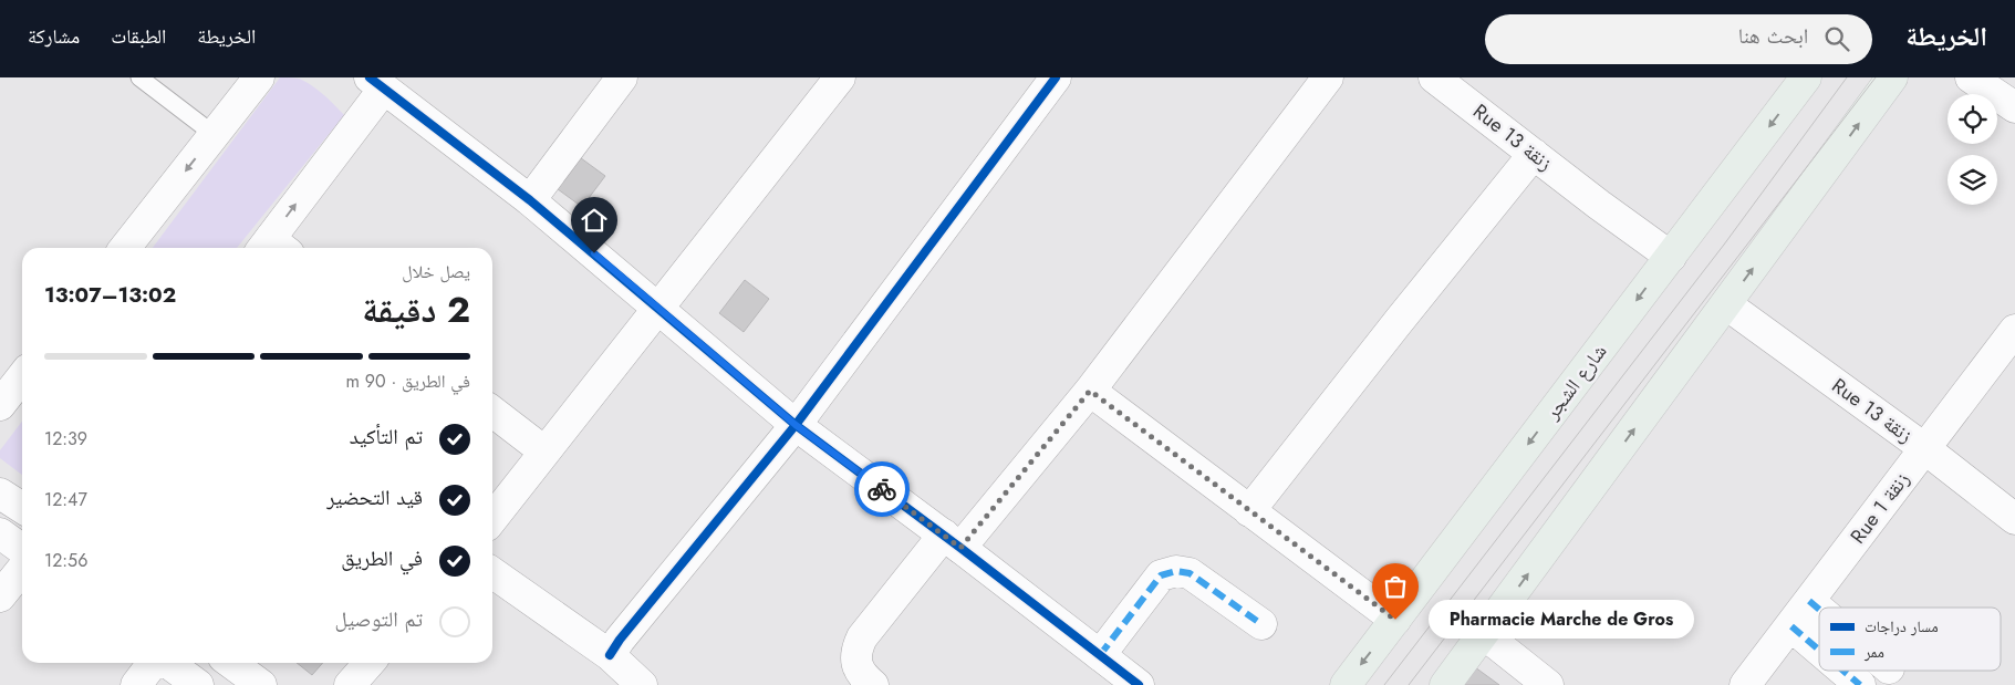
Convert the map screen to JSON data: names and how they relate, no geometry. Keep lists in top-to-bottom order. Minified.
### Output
{"streets":{"main road":["شارع الشجر"],"street":["Rue 13 زنقة","Rue 1 زنقة"]},"crossings":[["Rue 13 زنقة","شارع الشجر"],["Rue 13 زنقة","Rue 1 زنقة"]],"places":["Pharmacie Marche de Gros"],"legend":["مسار دراجات","ممر"],"page":{"header":"الخريطة","search":"ابحث هنا","nav":["الخريطة","الطبقات","مشاركة"],"heading":["2 دقيقة","يصل خلال","13:02–13:07"],"bar":"في الطريق · 90 m","list":[["تم التأكيد","12:39"],["قيد التحضير","12:47"],["في الطريق","12:56"],"تم التوصيل"],"bubble":"Pharmacie Marche de Gros"}}
